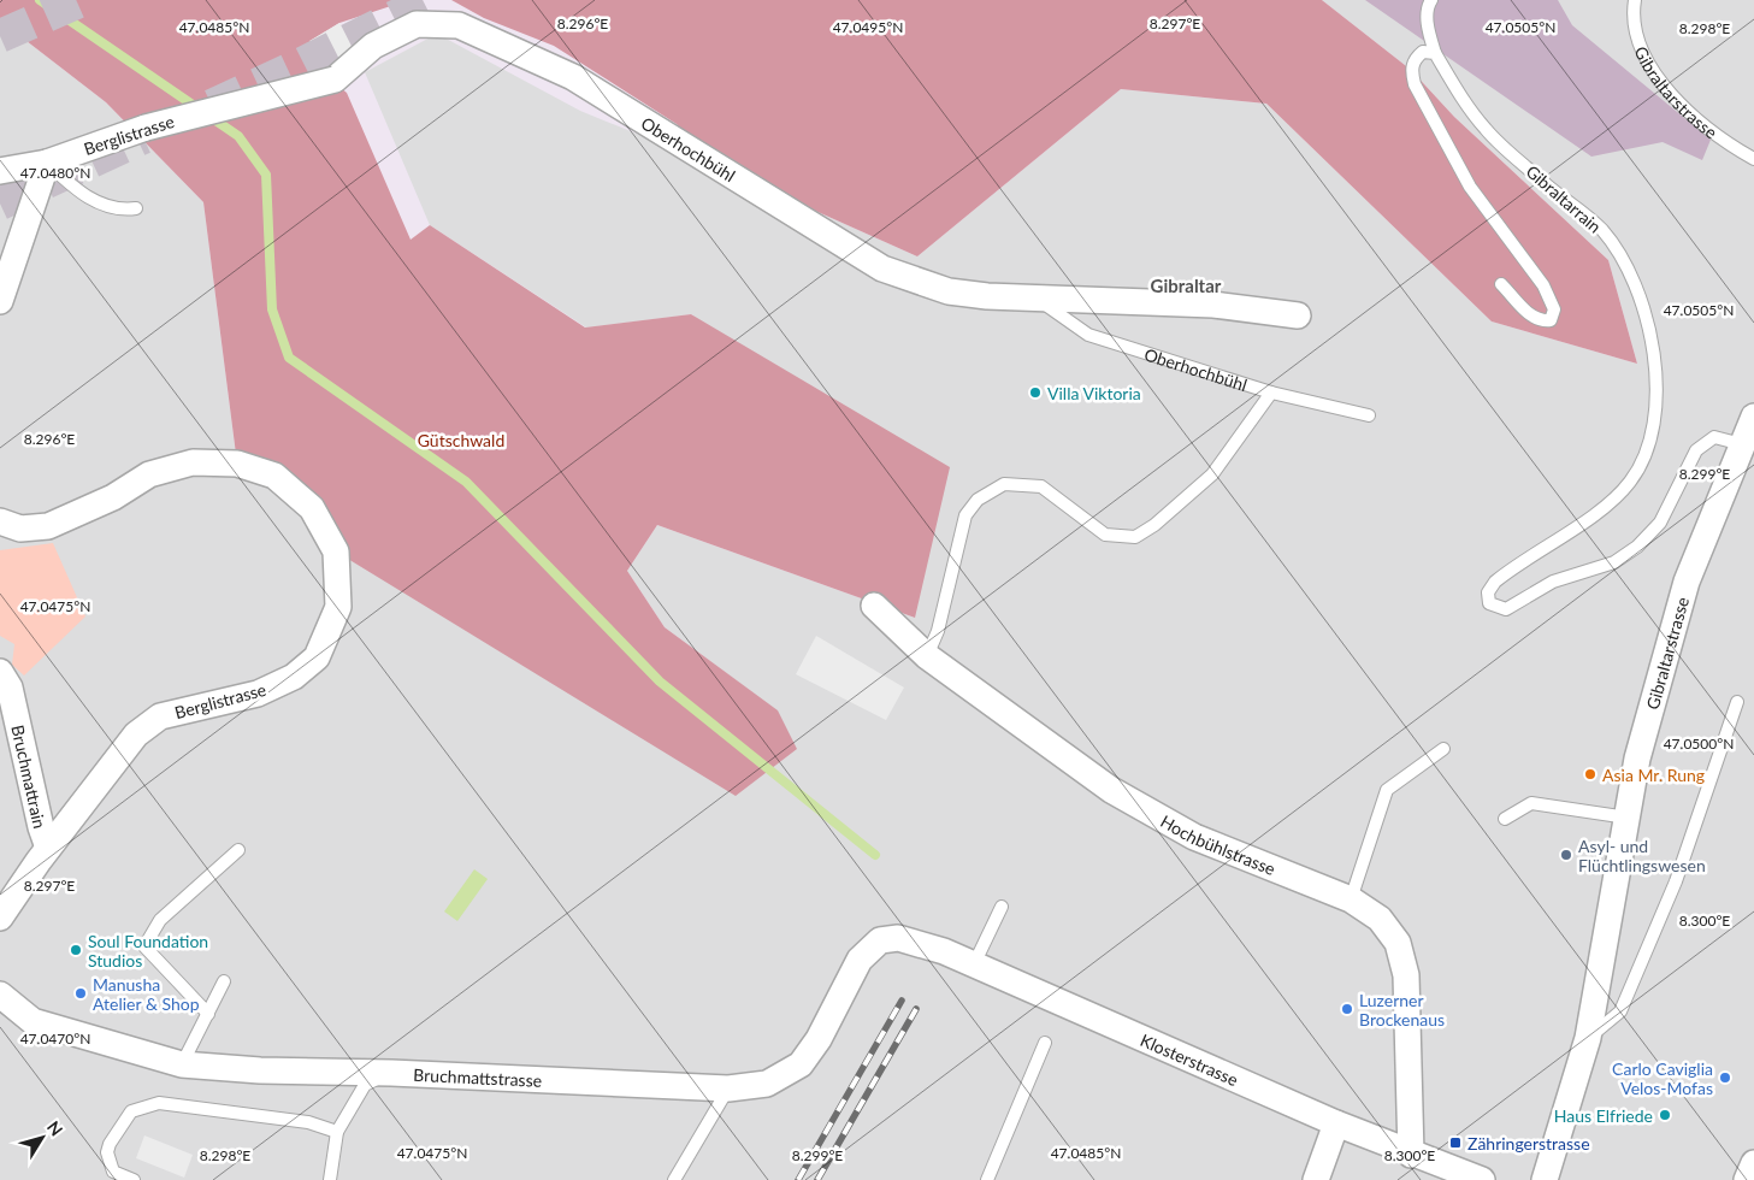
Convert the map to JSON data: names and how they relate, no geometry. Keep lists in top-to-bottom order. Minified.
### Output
{"streets":{"street":["Gibraltarstrasse","Berglistrasse","Oberhochbühl","Bruchmattrain","Hochbühlstrasse","Klosterstrasse","Bruchmattstrasse"],"lane":["Gibraltarrain"]},"crossings":[["Gibraltarstrasse","Gibraltarrain"],["Berglistrasse","Oberhochbühl"],["Berglistrasse","Bruchmattrain"],["Hochbühlstrasse","Klosterstrasse"],["Klosterstrasse","Bruchmattstrasse"]],"districts":["Gibraltar"],"parks":["Gütschwald"],"places":{"other":["Villa Viktoria","Asia Mr. Rung","Asyl- und Flüchtlingswesen","Soul Foundation Studios","Manusha Atelier & Shop","Luzerner Brockenaus","Carlo Caviglia Velos-Mofas","Haus Elfriede"],"transit":["Zähringerstrasse"]},"north":"top right","coordinates":["8.296°E","8.297°E","47.0485°N","47.0495°N","47.0505°N","8.298°E","47.0480°N","8.299°E","47.0475°N","47.0500°N","8.300°E","47.0470°N"]}
